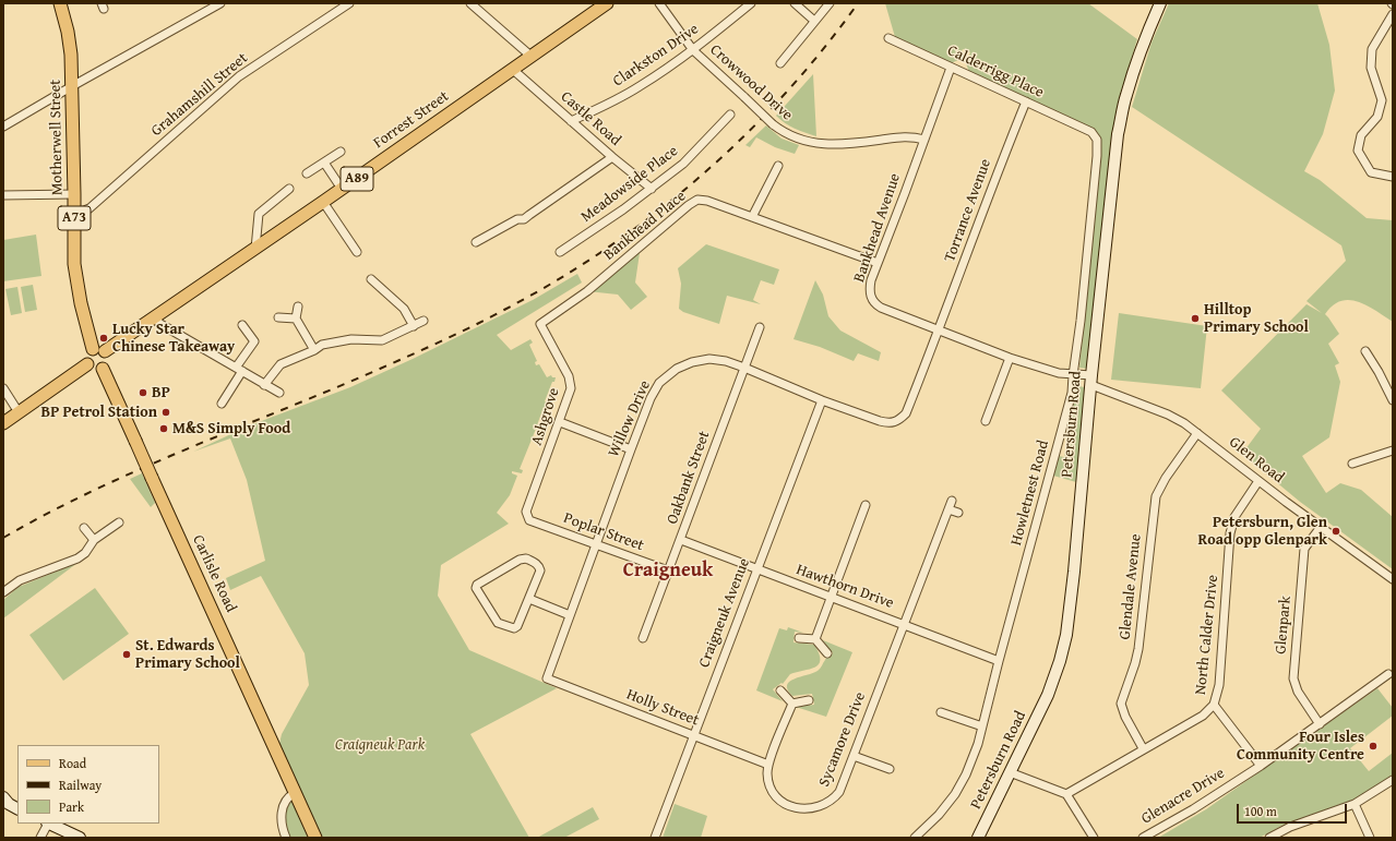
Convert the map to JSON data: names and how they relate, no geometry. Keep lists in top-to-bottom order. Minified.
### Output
{"streets":{"main road":["Forrest Street","Motherwell Street","A89","A73","Petersburn Road","Carlisle Road"],"street":["Clarkston Drive","Calderrigg Place","Crowwood Drive","Grahamshill Street","Castle Road","Meadowside Place","Torrance Avenue","Bankhead Place","Bankhead Avenue","Ashgrove","Willow Drive","Glen Road","Oakbank Street","Howletnest Road","Poplar Street","Hawthorn Drive","Glendale Avenue","Craigneuk Avenue","Glenpark","North Calder Drive","Holly Street","Sycamore Drive","Glenacre Drive"]},"crossings":[["Clarkston Drive","Crowwood Drive"],["Clarkston Drive","Castle Road"],["Calderrigg Place","Torrance Avenue"],["Calderrigg Place","Bankhead Avenue"],["Calderrigg Place","Howletnest Road"],["Crowwood Drive","Bankhead Avenue"],["Grahamshill Street","Motherwell Street"],["Castle Road","Forrest Street"],["Castle Road","Meadowside Place"],["Forrest Street","Motherwell Street"],["Forrest Street","Carlisle Road"],["Motherwell Street","Carlisle Road"],["Torrance Avenue","Bankhead Avenue"],["Torrance Avenue","Willow Drive"],["Bankhead Place","Bankhead Avenue"],["Bankhead Place","Ashgrove"],["Bankhead Avenue","Willow Drive"],["Bankhead Avenue","Petersburn Road"],["Bankhead Avenue","Glen Road"],["Bankhead Avenue","Howletnest Road"],["Ashgrove","Poplar Street"],["Willow Drive","Oakbank Street"],["Willow Drive","Poplar Street"],["Willow Drive","Craigneuk Avenue"],["Willow Drive","Holly Street"],["Petersburn Road","Glen Road"],["Glen Road","Glendale Avenue"],["Glen Road","Glenpark"],["Glen Road","North Calder Drive"],["Oakbank Street","Poplar Street"],["Oakbank Street","Hawthorn Drive"],["Howletnest Road","Hawthorn Drive"],["Hawthorn Drive","Craigneuk Avenue"],["Hawthorn Drive","Sycamore Drive"],["Glendale Avenue","North Calder Drive"],["Craigneuk Avenue","Holly Street"],["Glenpark","Glenacre Drive"],["Holly Street","Sycamore Drive"]],"districts":["Craigneuk"],"parks":["Craigneuk Park"],"places":["Hilltop Primary School","Lucky Star Chinese Takeaway","BP","BP Petrol Station","M&S Simply Food","Petersburn, Glen Road opp Glenpark","St. Edwards Primary School","Four Isles Community Centre"],"legend":["Road","Railway","Park"],"scale_bar":"100 m"}
